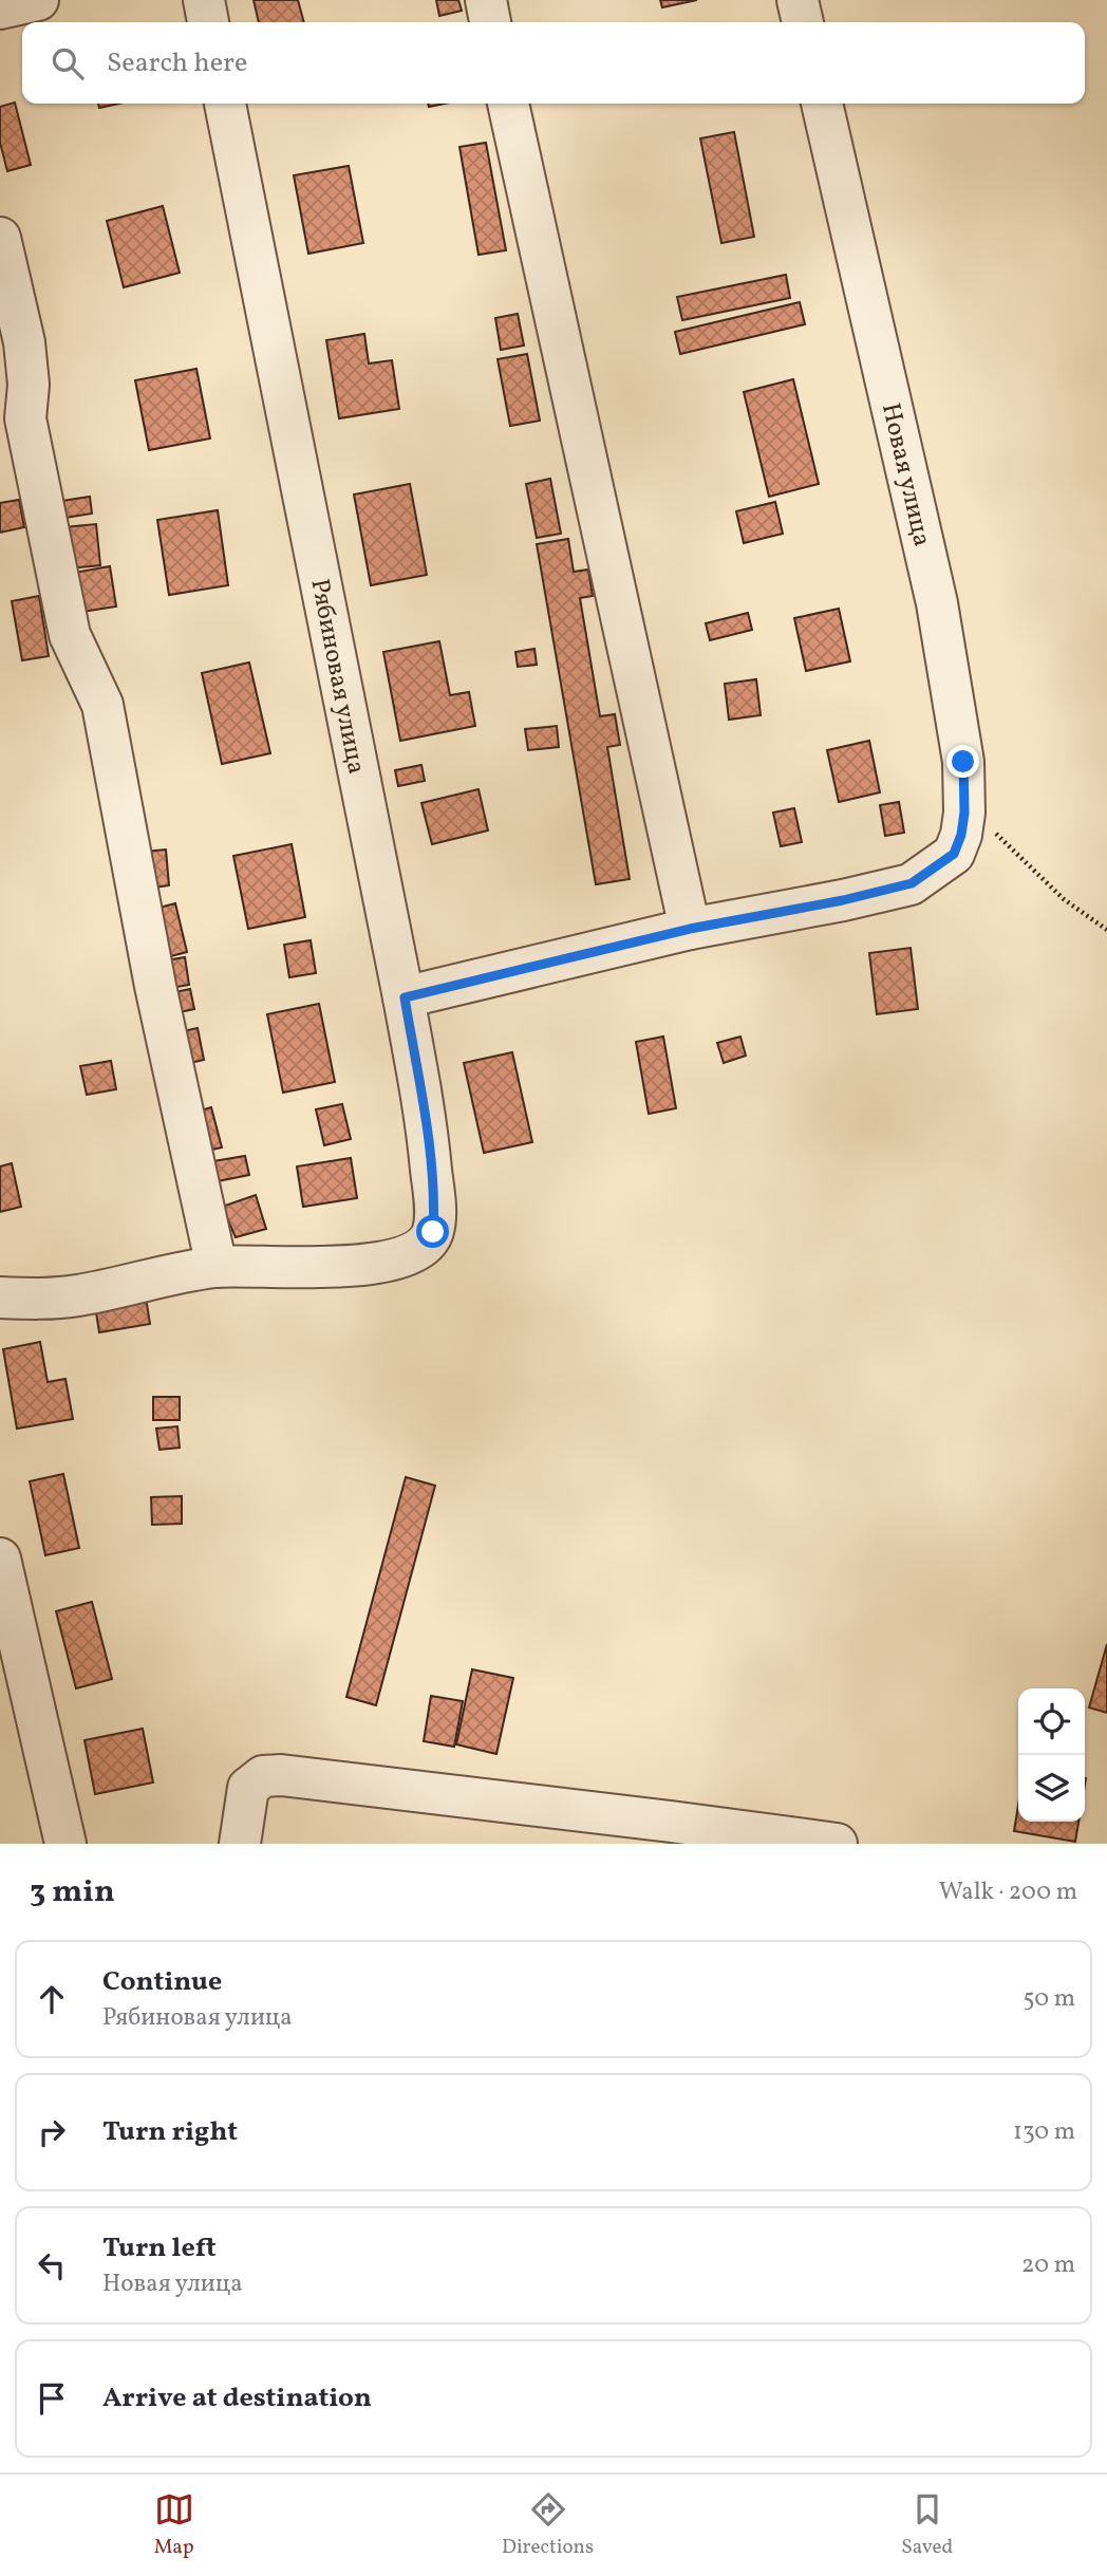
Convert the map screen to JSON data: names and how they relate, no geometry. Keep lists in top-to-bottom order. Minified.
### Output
{"streets":{"street":["Новая улица","Рябиновая улица"]},"page":{"search":"Search here","heading":["3 min","Walk · 200 m"],"list":[["Continue","Рябиновая улица","50 m"],["Turn right","130 m"],["Turn left","Новая улица","20 m"],"Arrive at destination"],"nav":["Map","Directions","Saved"]}}
